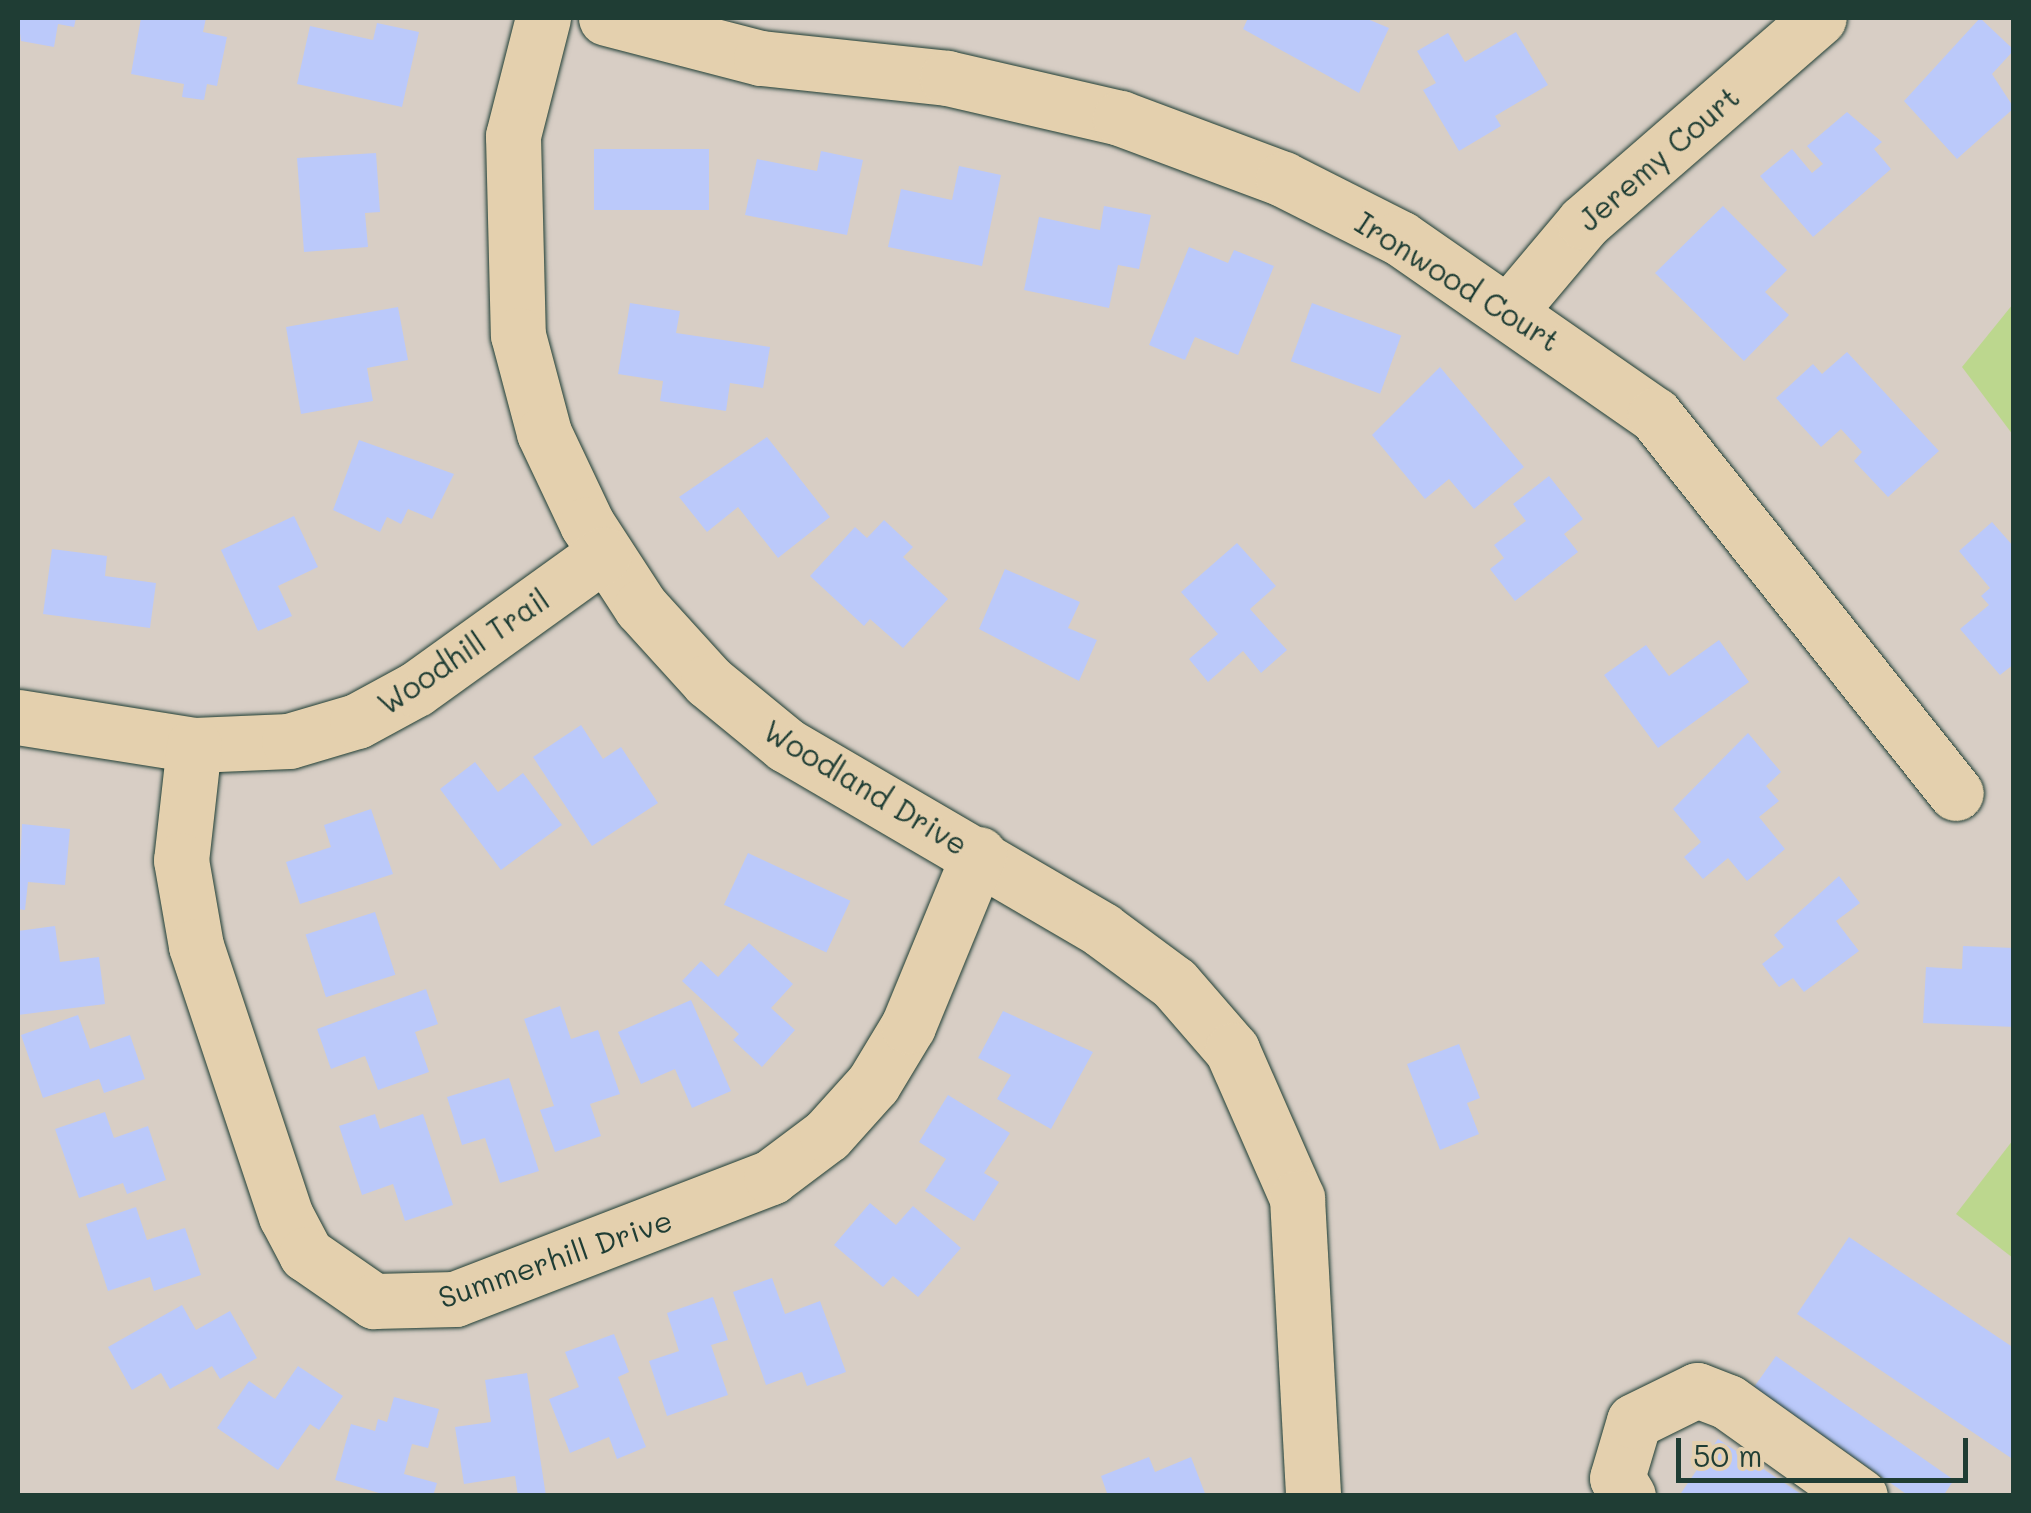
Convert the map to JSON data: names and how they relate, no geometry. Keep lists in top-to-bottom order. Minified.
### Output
{"streets":{"street":["Jeremy Court","Ironwood Court","Woodhill Trail","Woodland Drive","Summerhill Drive"]},"crossings":[["Jeremy Court","Ironwood Court"],["Woodhill Trail","Woodland Drive"],["Woodhill Trail","Summerhill Drive"],["Woodland Drive","Summerhill Drive"]],"scale_bar":"50 m"}
